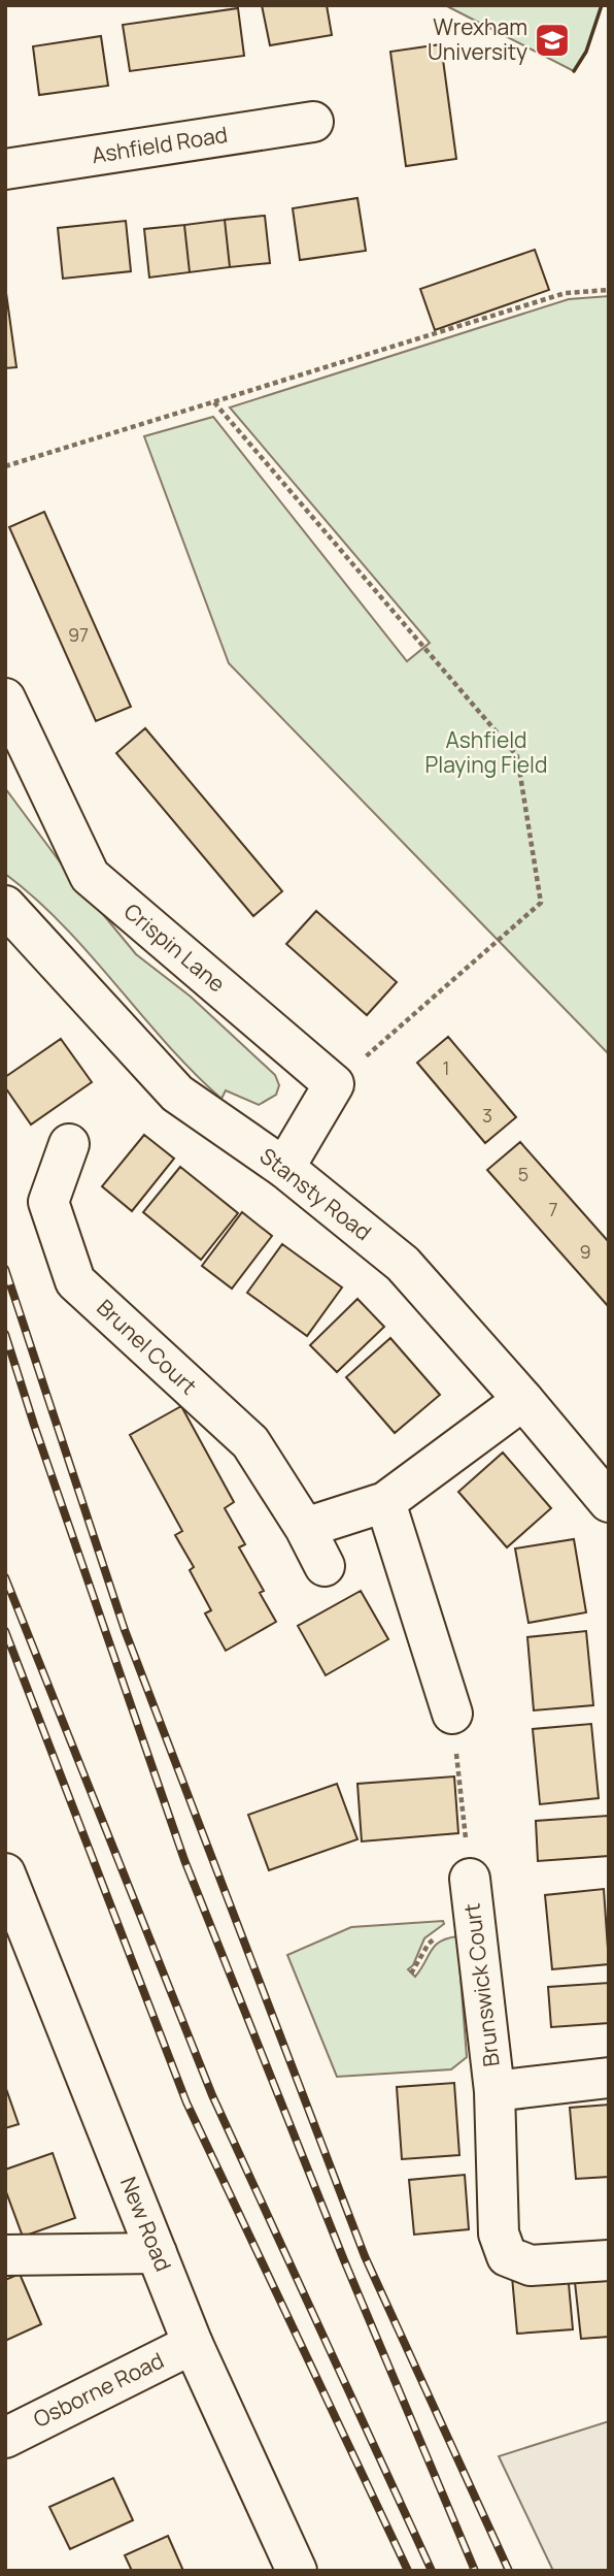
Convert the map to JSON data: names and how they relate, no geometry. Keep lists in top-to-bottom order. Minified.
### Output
{"streets":{"street":["Ashfield Road","Crispin Lane","Stansty Road","Brunel Court","Brunswick Court","New Road","Osborne Road"]},"crossings":[["New Road","Osborne Road"]],"parks":["Ashfield Playing Field"],"places":{"school or university":["Wrexham University"]},"house_numbers":["97","1","3","5","7","9"]}
